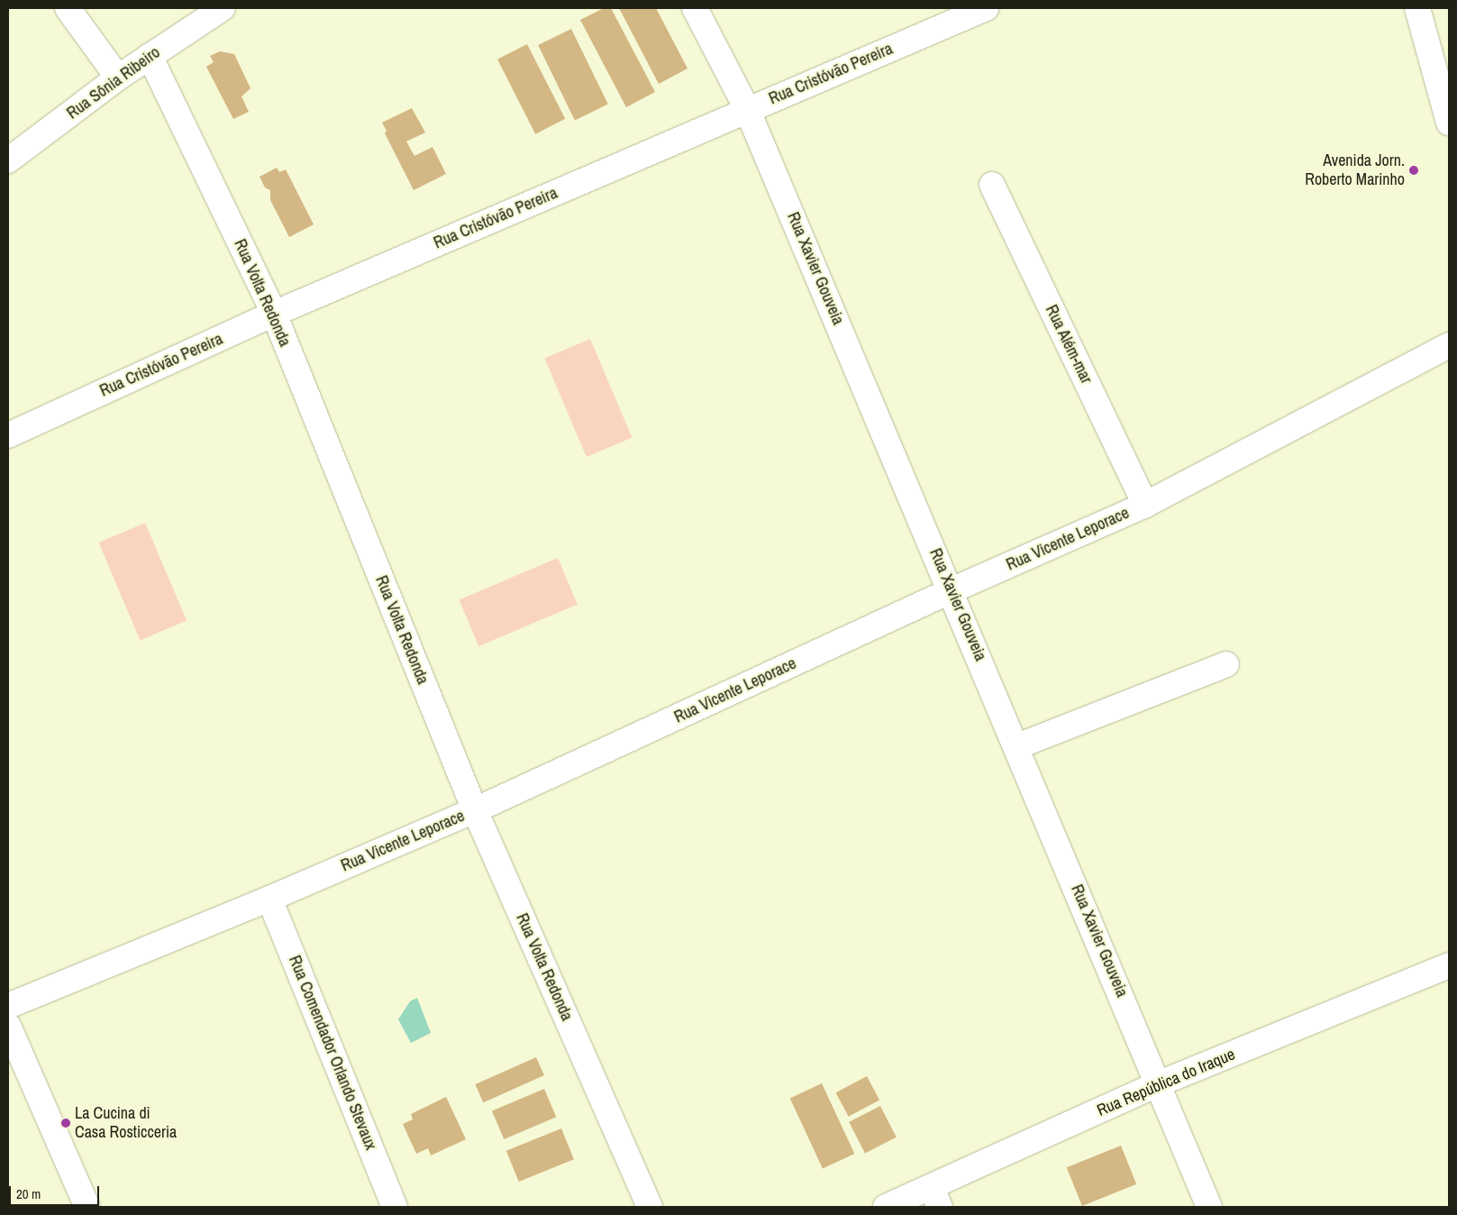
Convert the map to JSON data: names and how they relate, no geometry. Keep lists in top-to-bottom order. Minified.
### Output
{"streets":{"street":["Rua Cristóvão Pereira","Rua Sônia Ribeiro","Rua Xavier Gouveia","Rua Volta Redonda","Rua Além-mar","Rua Vicente Leporace","Rua Comendador Orlando Stevaux","Rua República do Iraque"]},"crossings":[["Rua Cristóvão Pereira","Rua Xavier Gouveia"],["Rua Cristóvão Pereira","Rua Volta Redonda"],["Rua Sônia Ribeiro","Rua Volta Redonda"],["Rua Xavier Gouveia","Rua Vicente Leporace"],["Rua Xavier Gouveia","Rua República do Iraque"],["Rua Volta Redonda","Rua Vicente Leporace"],["Rua Além-mar","Rua Vicente Leporace"],["Rua Vicente Leporace","Rua Comendador Orlando Stevaux"]],"places":["Avenida Jorn. Roberto Marinho","La Cucina di Casa Rosticceria"],"scale_bar":"20 m"}
